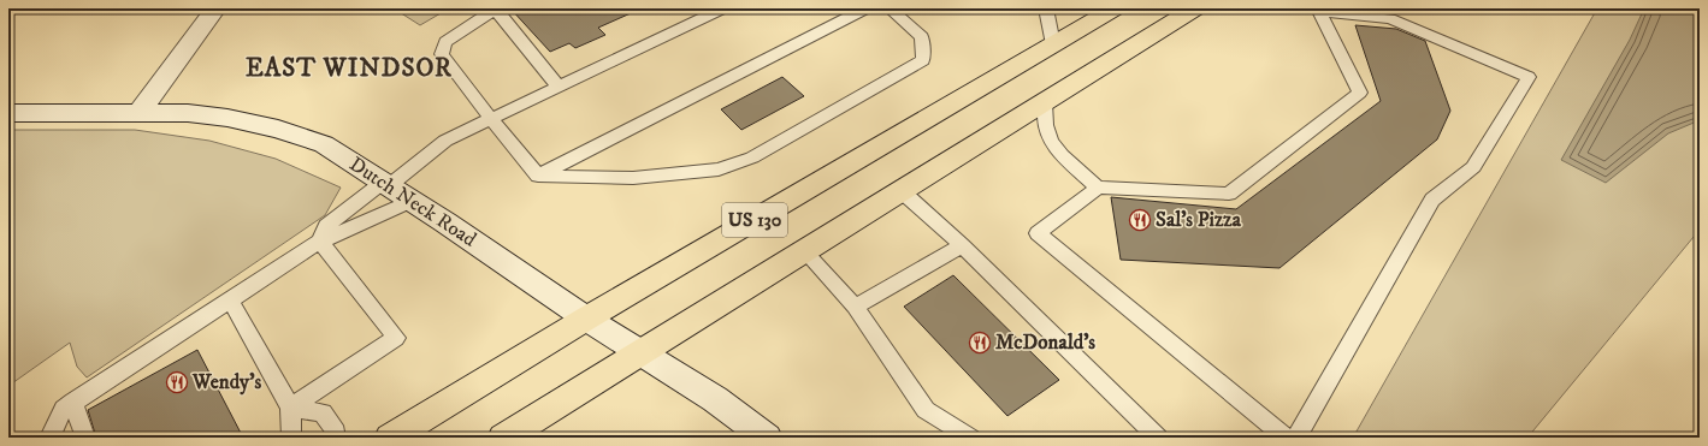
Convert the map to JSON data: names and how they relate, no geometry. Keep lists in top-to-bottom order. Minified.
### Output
{"streets":{"highway":["US 130"],"street":["Dutch Neck Road"]},"crossings":[["Dutch Neck Road","US 130"]],"districts":["EAST WINDSOR"],"places":{"restaurant":["Sal's Pizza","McDonald's","Wendy's"]}}
